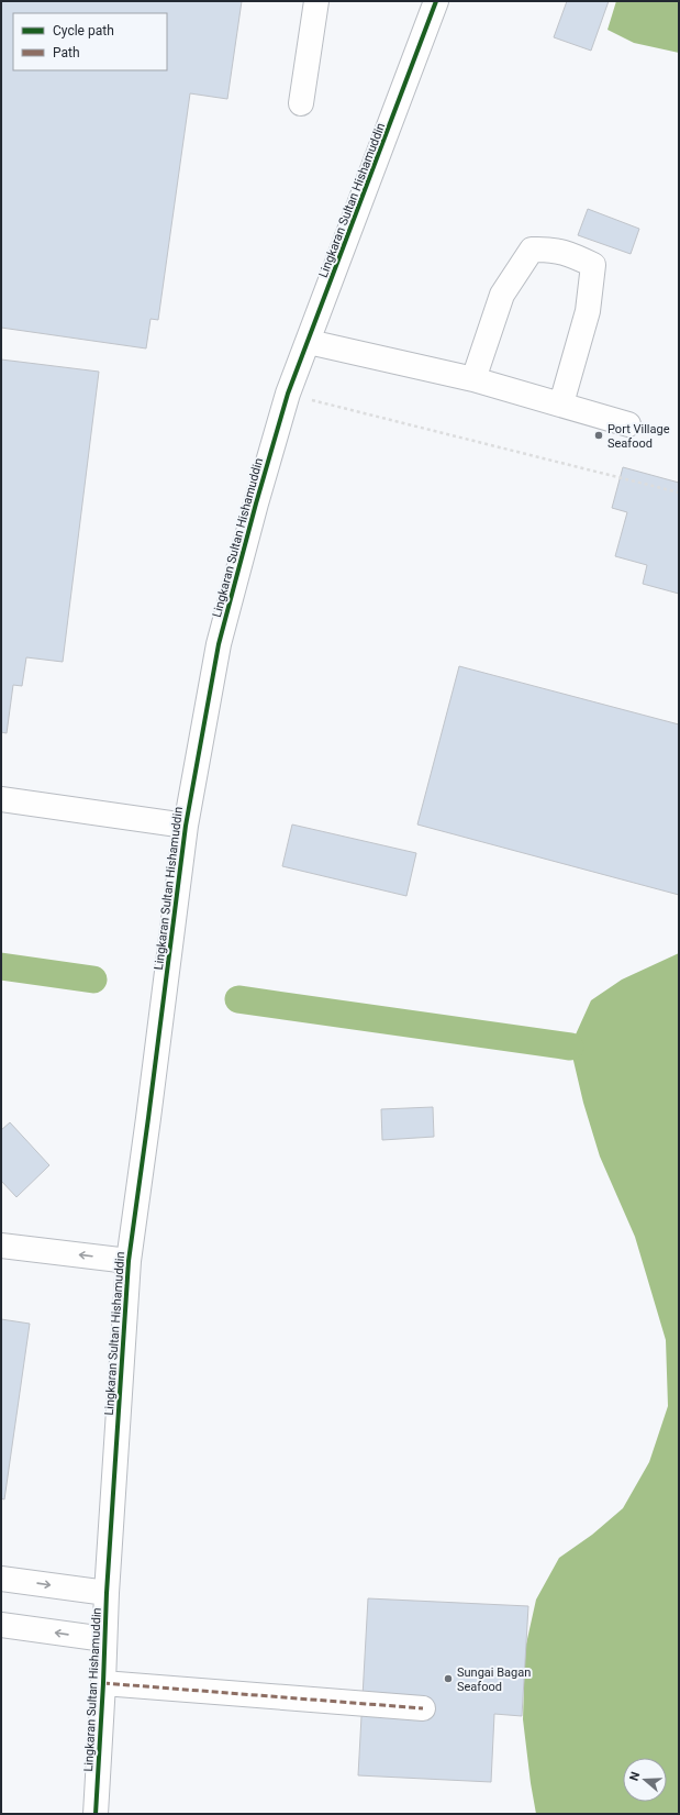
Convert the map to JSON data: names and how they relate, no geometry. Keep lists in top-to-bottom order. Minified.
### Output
{"streets":{"street":["Lingkaran Sultan Hishamuddin"]},"places":["Port Village Seafood","Sungai Bagan Seafood"],"legend":["Cycle path","Path"],"north":"left"}
